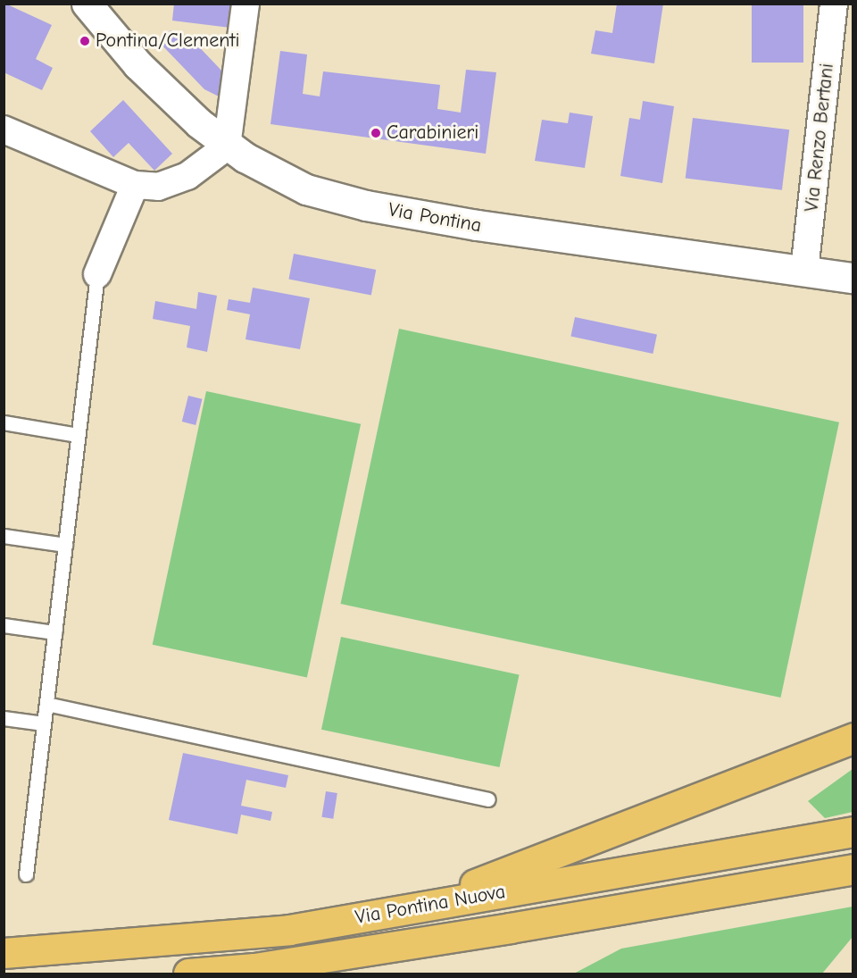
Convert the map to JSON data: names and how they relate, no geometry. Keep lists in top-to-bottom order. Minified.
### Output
{"streets":{"highway":["Via Pontina Nuova"],"street":["Via Renzo Bertani","Via Pontina"]},"crossings":[["Via Renzo Bertani","Via Pontina"]],"places":["Pontina/Clementi","Carabinieri"]}
